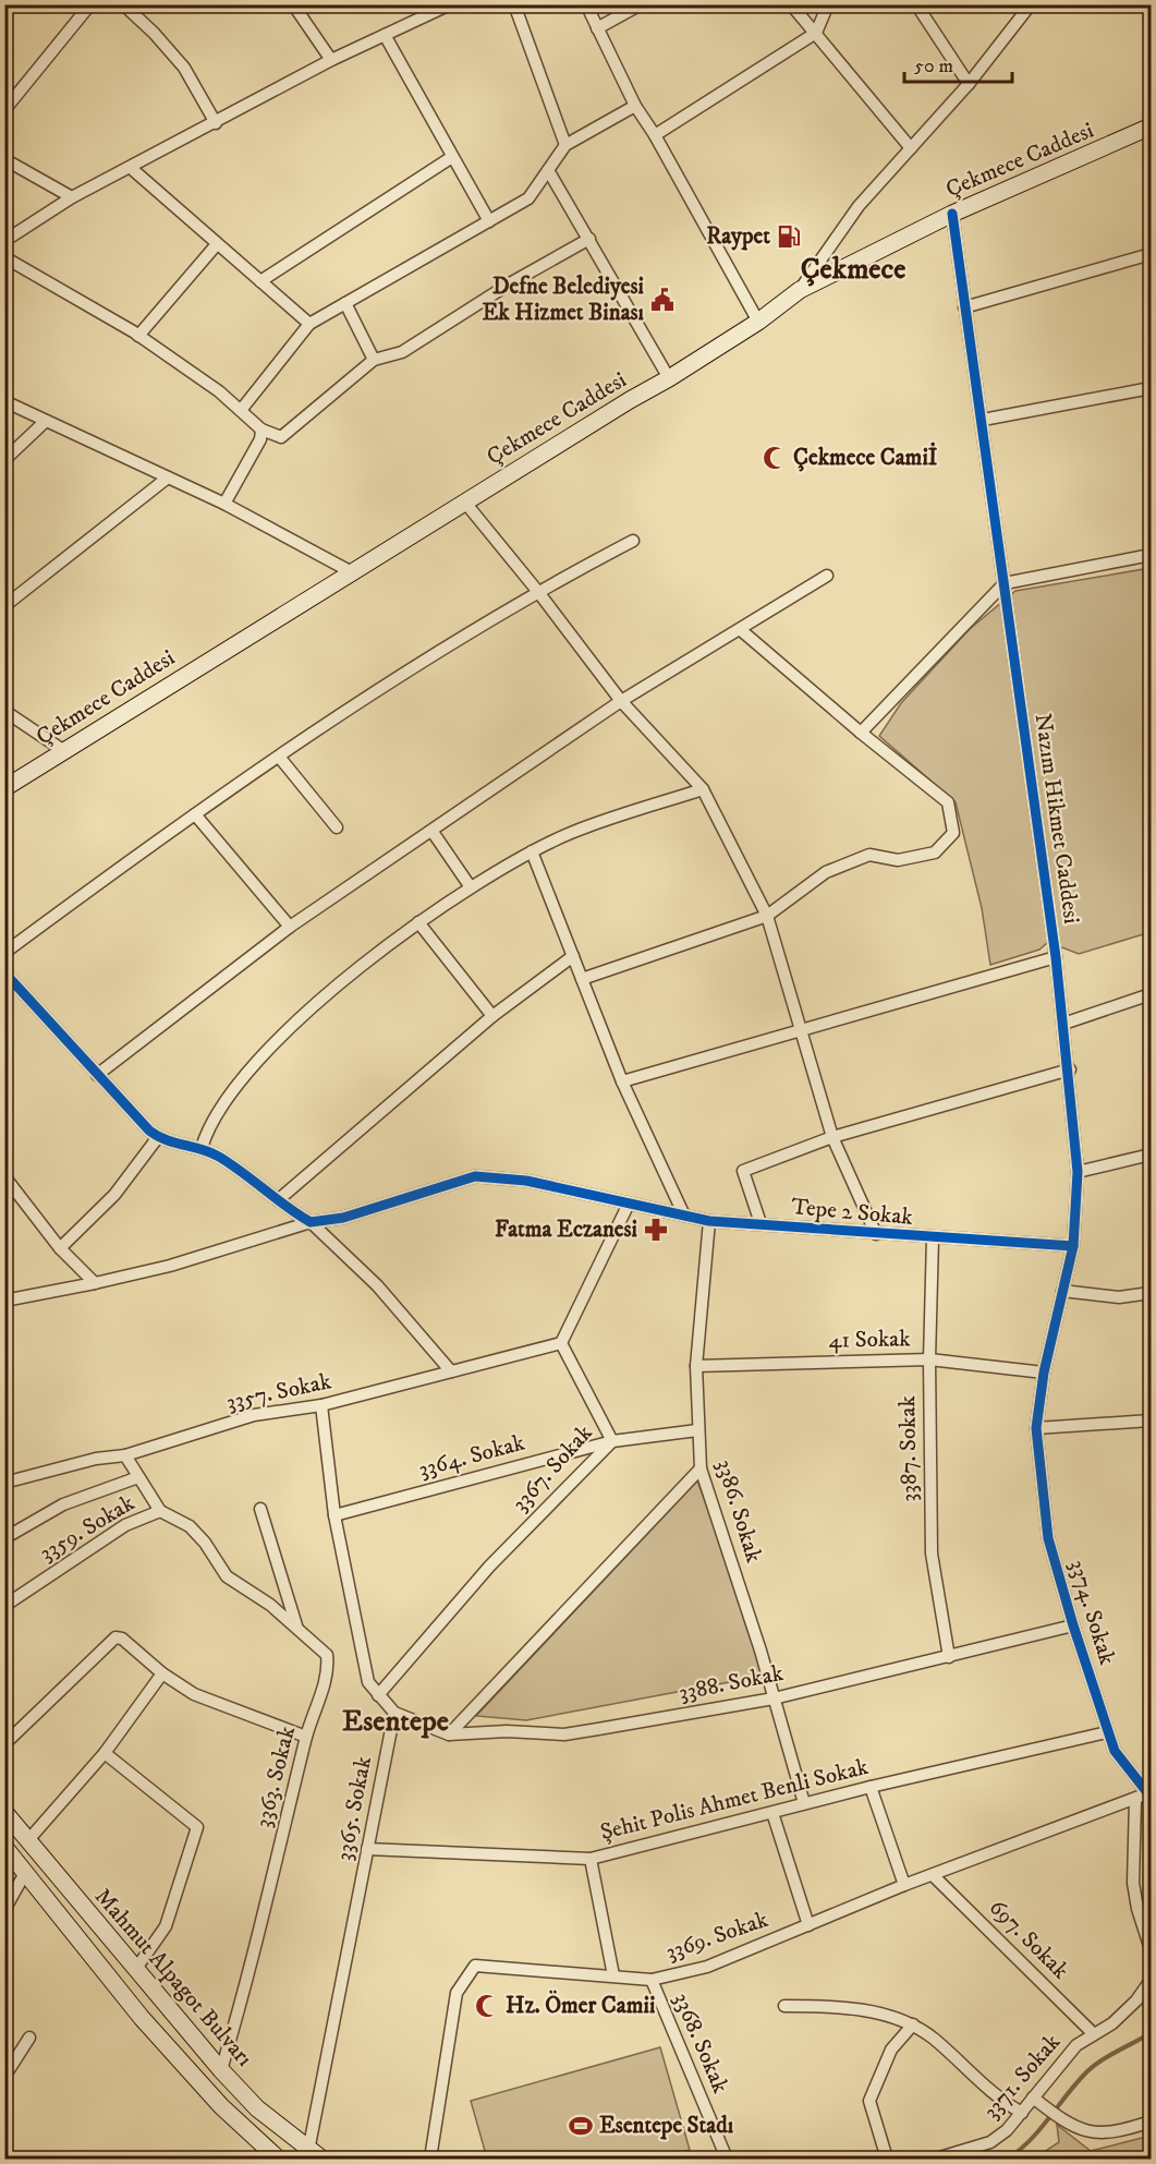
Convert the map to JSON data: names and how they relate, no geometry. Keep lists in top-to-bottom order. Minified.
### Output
{"streets":{"main road":["Çekmece Caddesi","Mahmut Alpagot Bulvarı"],"street":["Nazım Hikmet Caddesi","Tepe 2 Sokak","41 Sokak","3357. Sokak","3387. Sokak","3364. Sokak","3367. Sokak","3386. Sokak","3359. Sokak","3374. Sokak","3388. Sokak","3363. Sokak","Şehit Polis Ahmet Benli Sokak","3365. Sokak","3369. Sokak","697. Sokak","3368. Sokak","3371. Sokak"]},"crossings":[["Çekmece Caddesi","Nazım Hikmet Caddesi"],["Nazım Hikmet Caddesi","Tepe 2 Sokak"],["Nazım Hikmet Caddesi","41 Sokak"],["Nazım Hikmet Caddesi","3374. Sokak"],["Tepe 2 Sokak","3387. Sokak"],["Tepe 2 Sokak","3386. Sokak"],["41 Sokak","3387. Sokak"],["41 Sokak","3386. Sokak"],["3357. Sokak","3367. Sokak"],["3387. Sokak","3388. Sokak"],["3364. Sokak","3367. Sokak"],["3364. Sokak","3386. Sokak"],["3386. Sokak","3388. Sokak"],["3386. Sokak","Şehit Polis Ahmet Benli Sokak"],["3374. Sokak","3388. Sokak"],["3374. Sokak","Şehit Polis Ahmet Benli Sokak"],["3374. Sokak","3369. Sokak"],["3388. Sokak","3365. Sokak"],["3363. Sokak","Mahmut Alpagot Bulvarı"],["Şehit Polis Ahmet Benli Sokak","3365. Sokak"],["3365. Sokak","Mahmut Alpagot Bulvarı"],["3369. Sokak","697. Sokak"],["3369. Sokak","3368. Sokak"],["697. Sokak","3371. Sokak"]],"districts":["Çekmece","Esentepe"],"places":{"fuel station":["Raypet"],"public building":["Defne Belediyesi Ek Hizmet Binası"],"mosque":["Çekmece Camiİ","Hz. Ömer Camii"],"pharmacy":["Fatma Eczanesi"],"sports":["Esentepe Stadı"]},"scale_bar":"50 m"}
